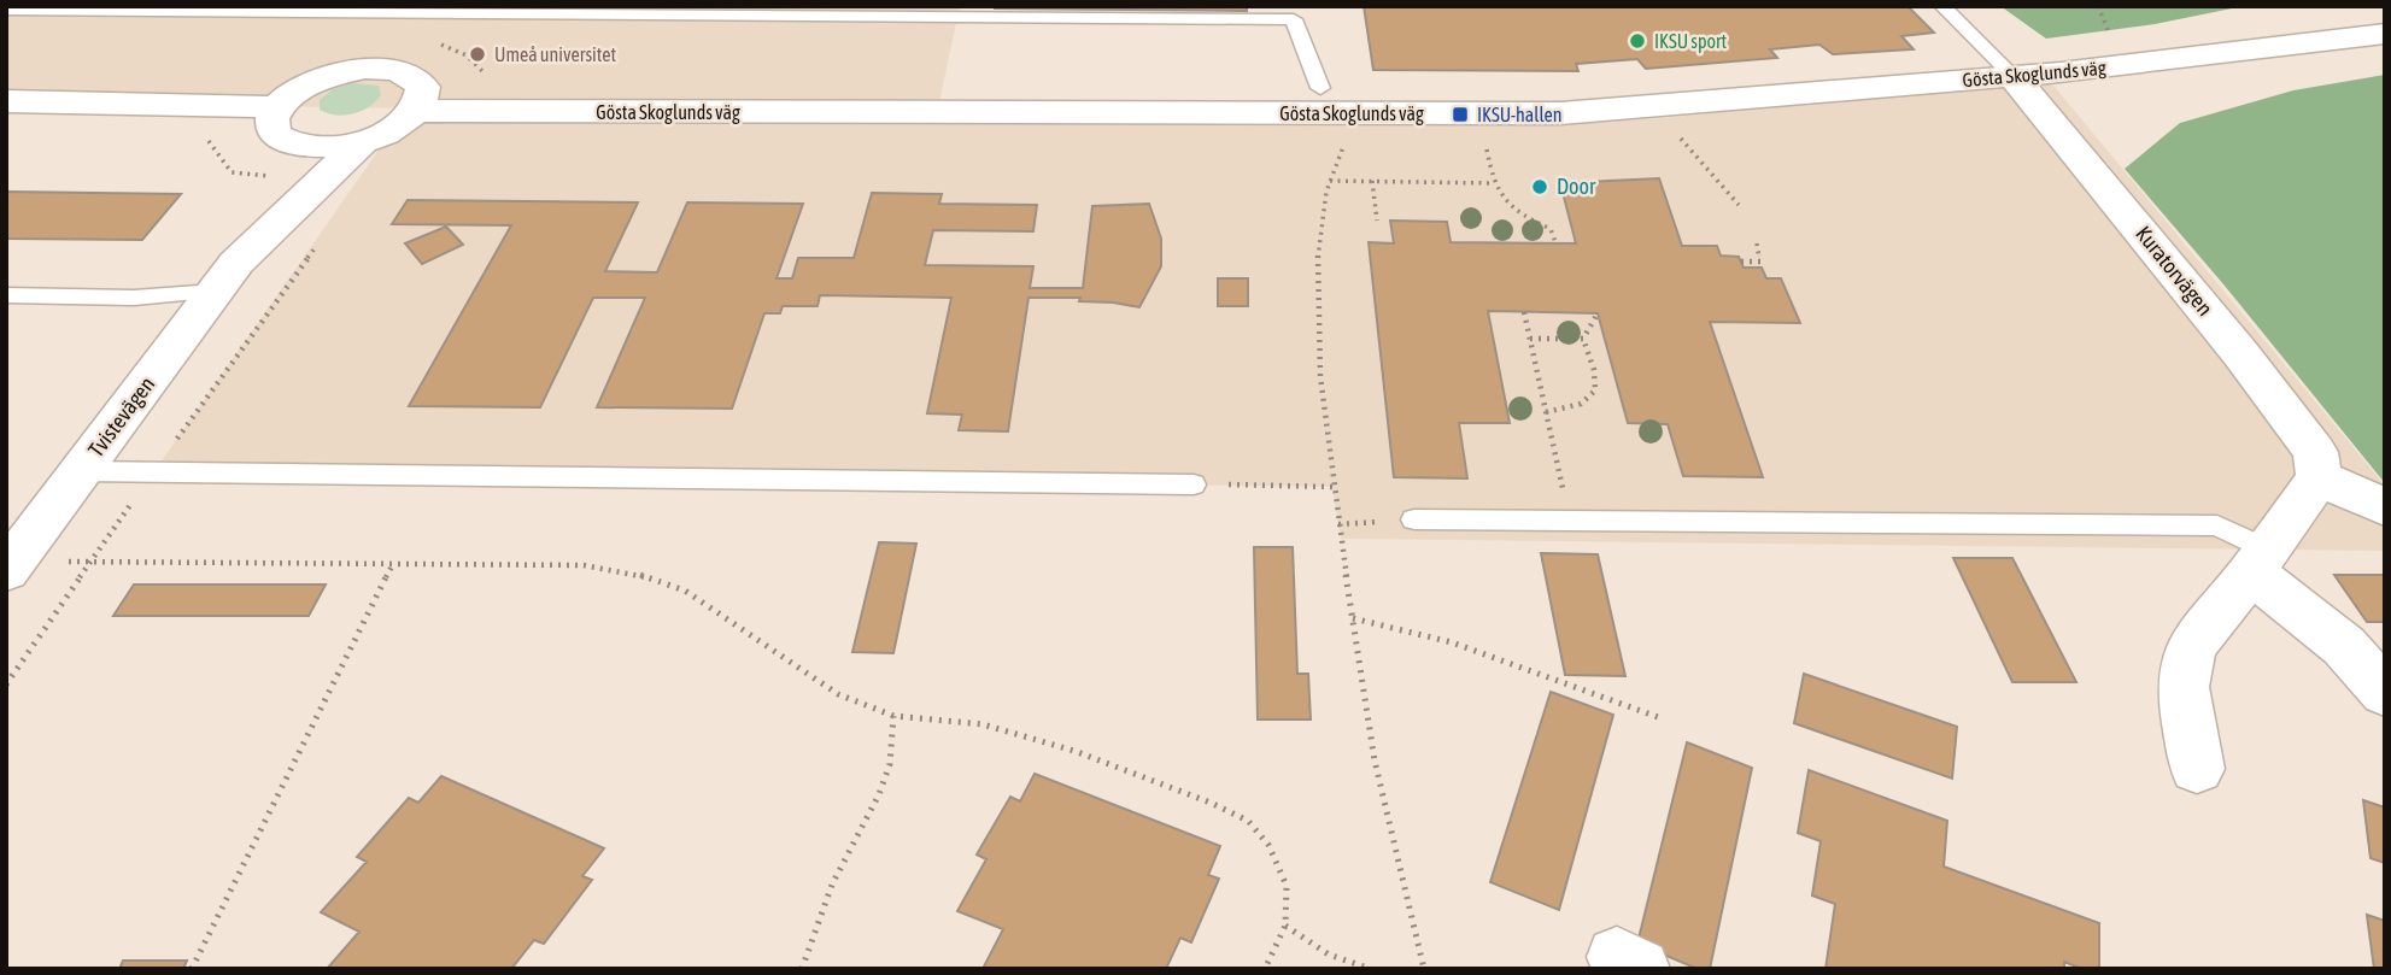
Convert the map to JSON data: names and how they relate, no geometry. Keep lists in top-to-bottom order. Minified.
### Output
{"streets":{"street":["Gösta Skoglunds väg","Kuratorvägen","Tvistevägen"]},"crossings":[["Gösta Skoglunds väg","Kuratorvägen"]],"places":{"other":["IKSU sport","Umeå universitet","Door"],"transit":["IKSU-hallen"]}}
